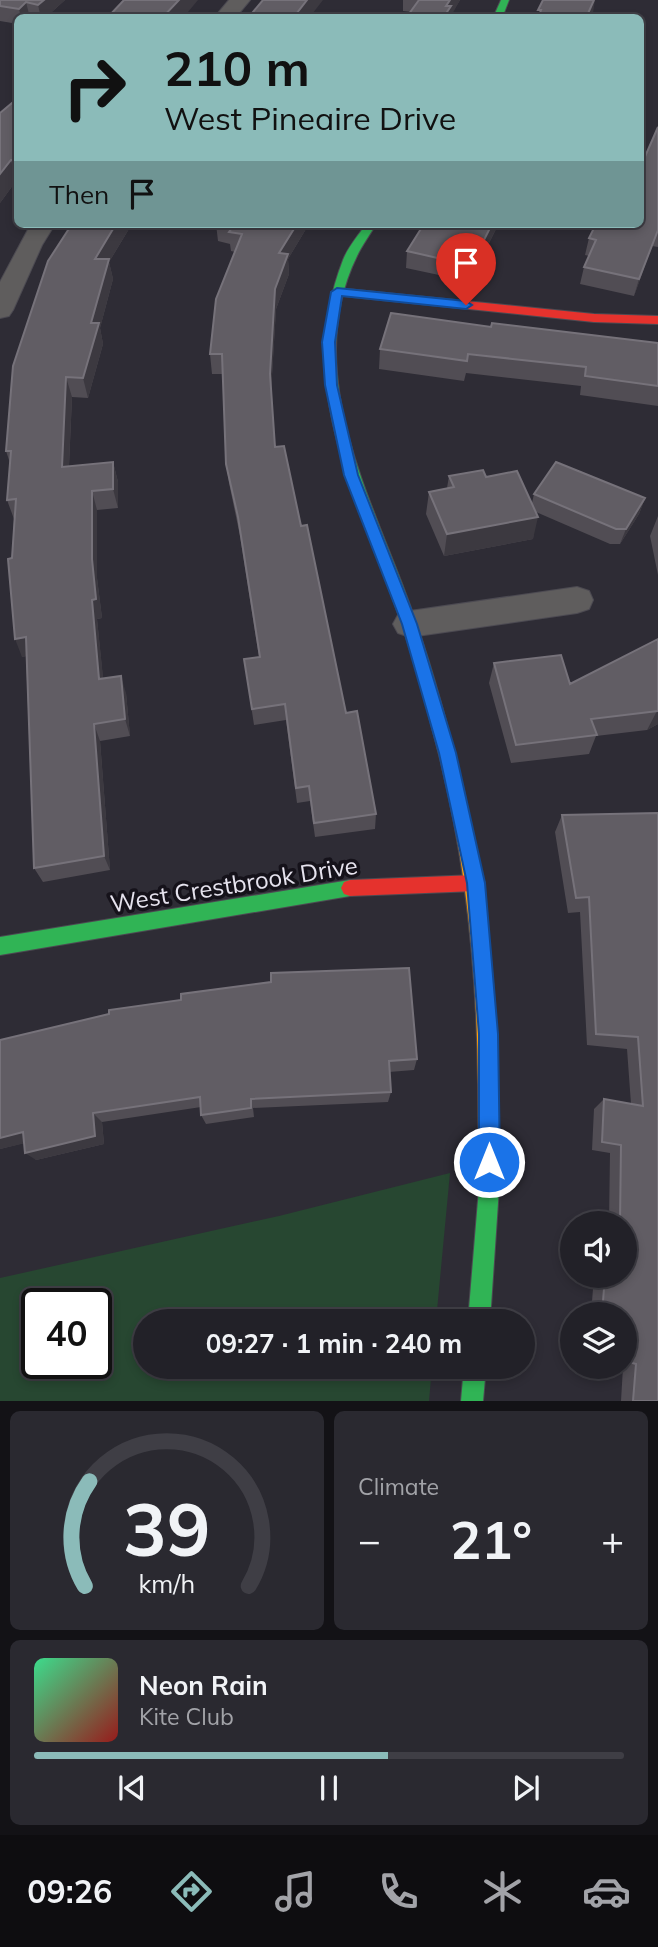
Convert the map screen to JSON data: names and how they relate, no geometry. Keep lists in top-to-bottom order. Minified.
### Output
{"streets":{"street":["West Crestbrook Drive"]},"page":{"turn":["210 m","West Pineaire Drive"],"then":"Then","limit":"40","trip":"09:27 · 1 min · 240 m","tile":"Climate","heat":["−","21°","+"],"song":["Neon Rain","Kite Club"],"tabs":"09:26","gauge":["39","km/h"]}}
